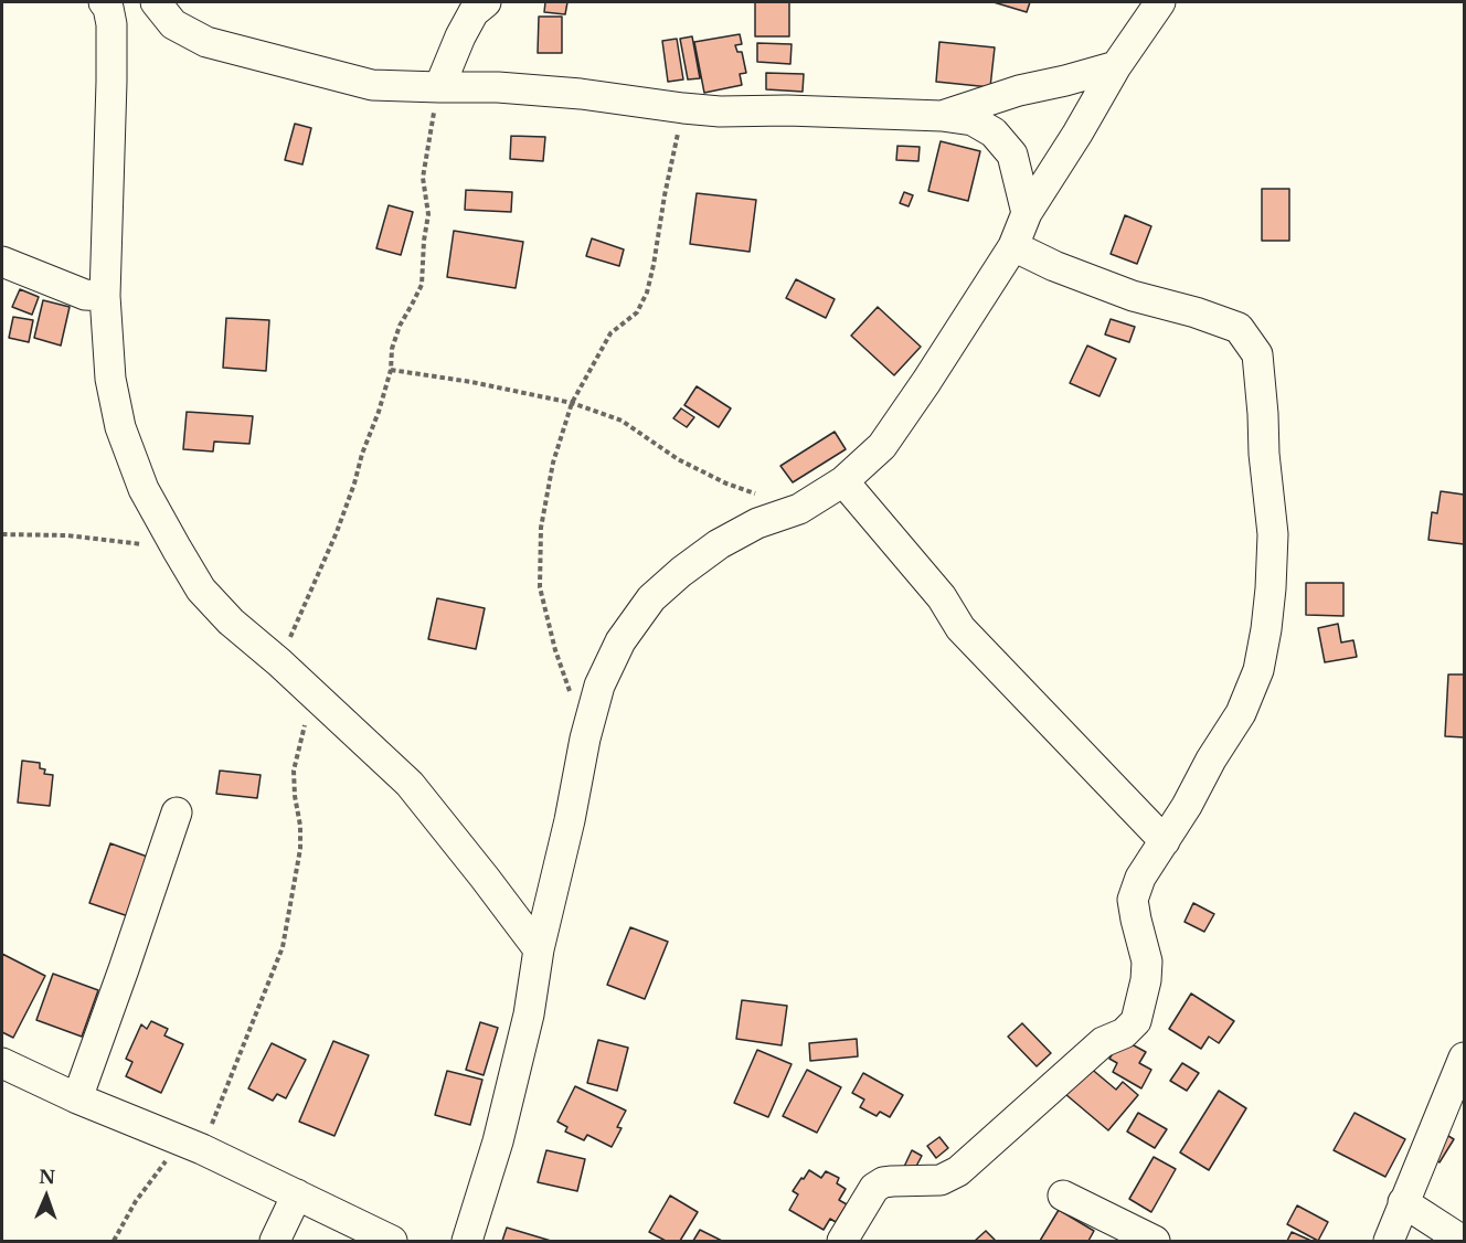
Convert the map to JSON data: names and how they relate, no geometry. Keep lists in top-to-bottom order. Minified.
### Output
{"north":"top"}
